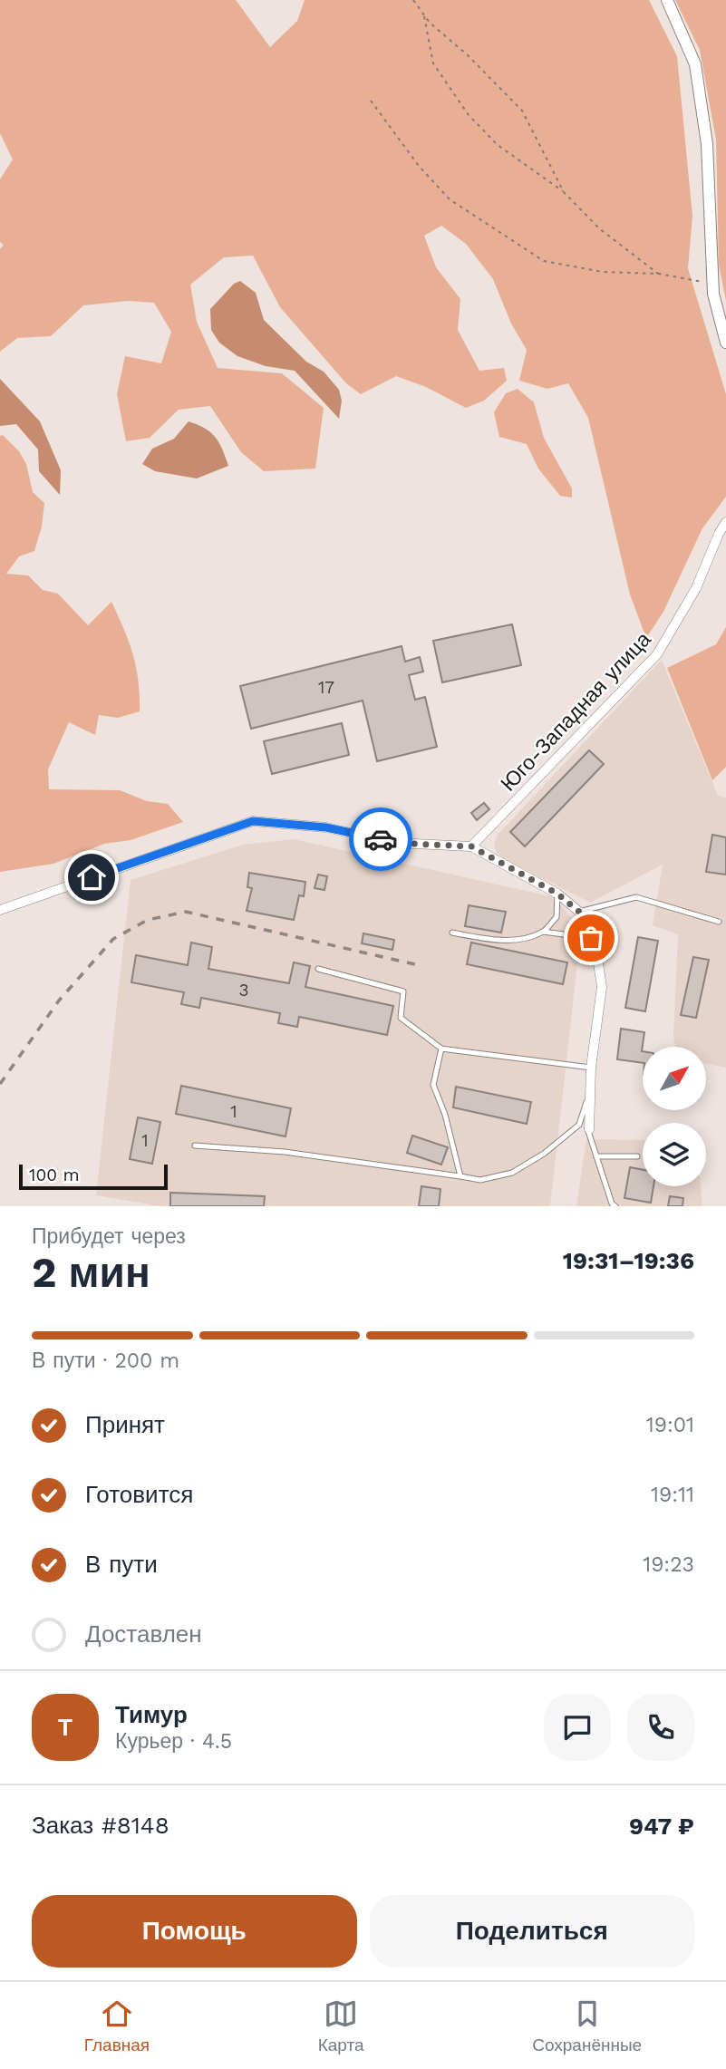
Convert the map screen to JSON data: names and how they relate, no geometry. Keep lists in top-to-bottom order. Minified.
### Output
{"streets":{"street":["Юго-Западная улица"]},"house_numbers":["17","3","1","1"],"scale_bar":"100 m","north":"top right","page":{"scale":"100 m","heading":["2 мин","Прибудет через","19:31–19:36"],"panel":["Тимур","Курьер · 4.5","Заказ #8148","947 ₽"],"bar":"В пути · 200 m","list":[["Принят","19:01"],["Готовится","19:11"],["В пути","19:23"],"Доставлен"],"round":"Т","buttons":["Помощь","Поделиться"],"tabs":["Главная","Карта","Сохранённые"]}}
